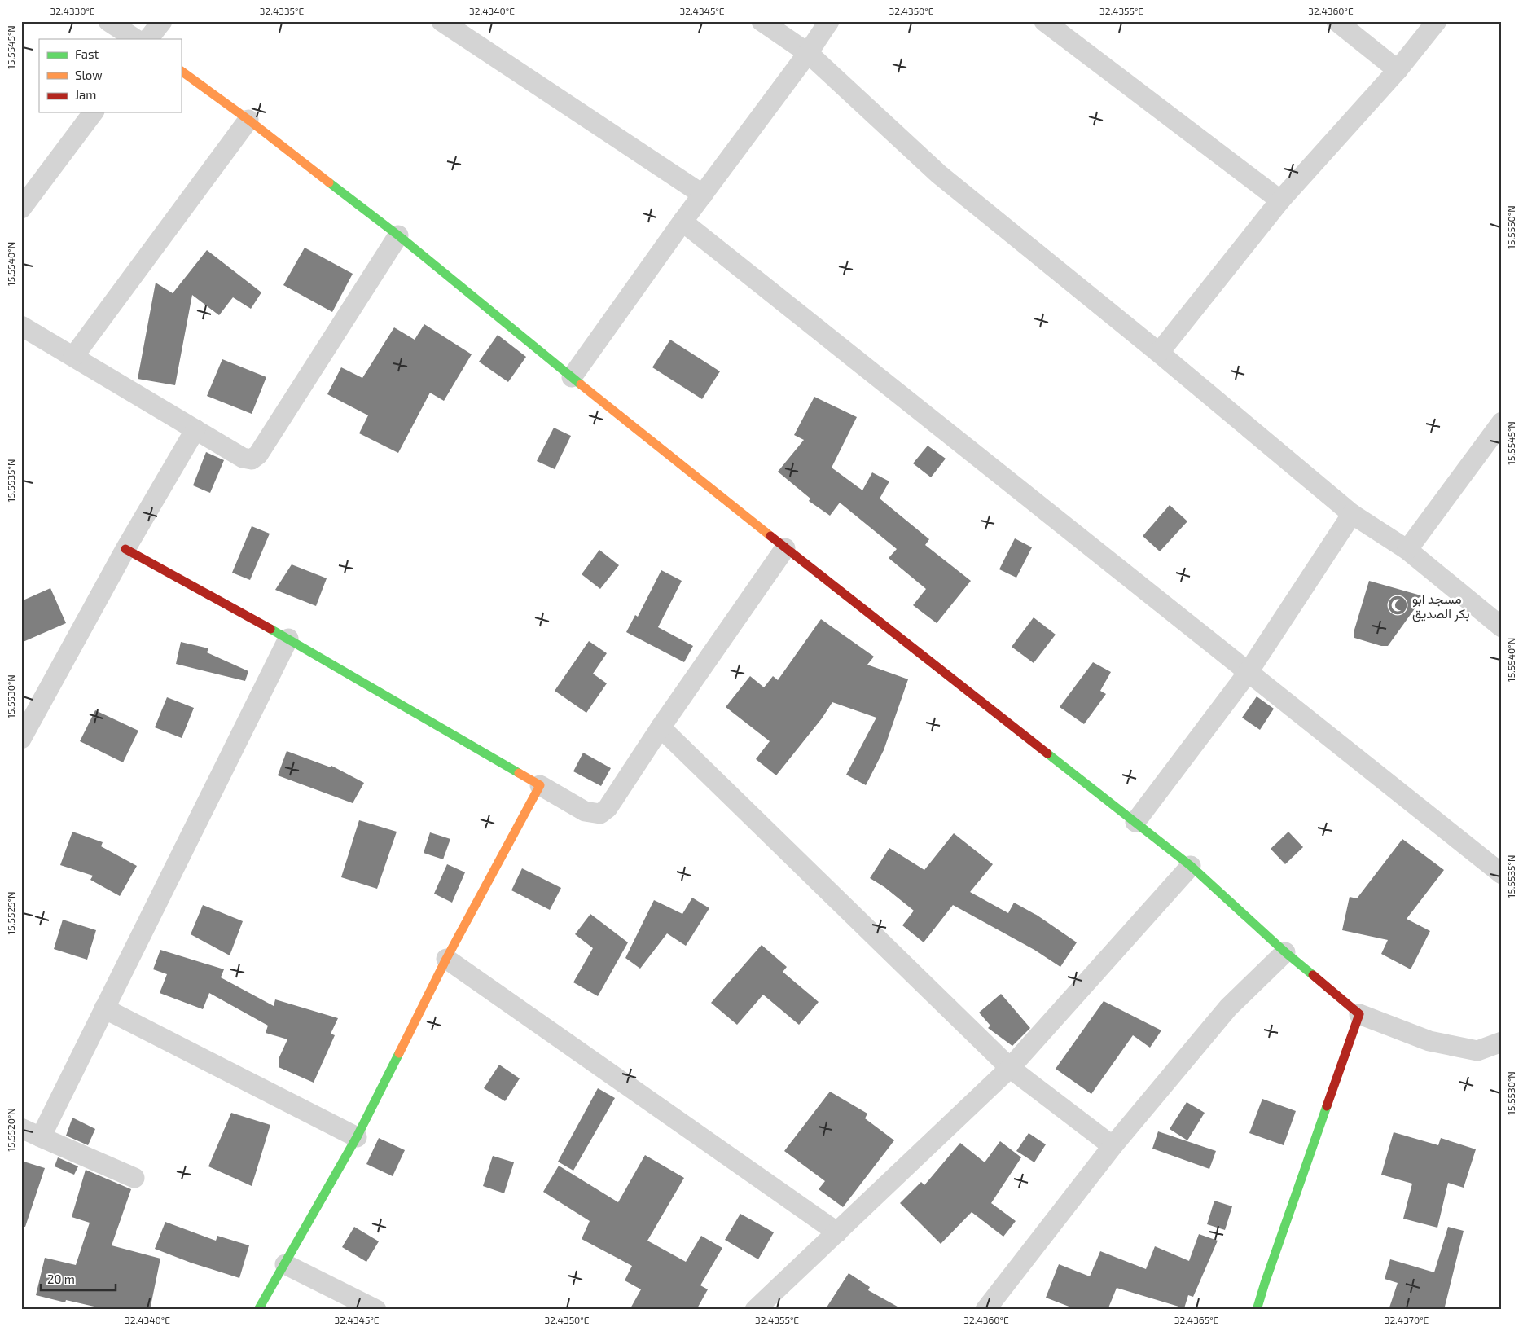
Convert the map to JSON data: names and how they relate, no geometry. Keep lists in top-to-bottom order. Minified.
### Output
{"places":{"mosque":["مسجد ابو بكر الصديق"]},"legend":["Fast","Slow","Jam"],"scale_bar":"20 m","coordinates":["32.4330°E","32.4335°E","32.4340°E","32.4345°E","32.4350°E","32.4355°E","32.4360°E","15.5545°N","15.5550°N","15.5540°N","15.5535°N","15.5530°N","15.5525°N","15.5520°N","32.4365°E","32.4370°E"]}
